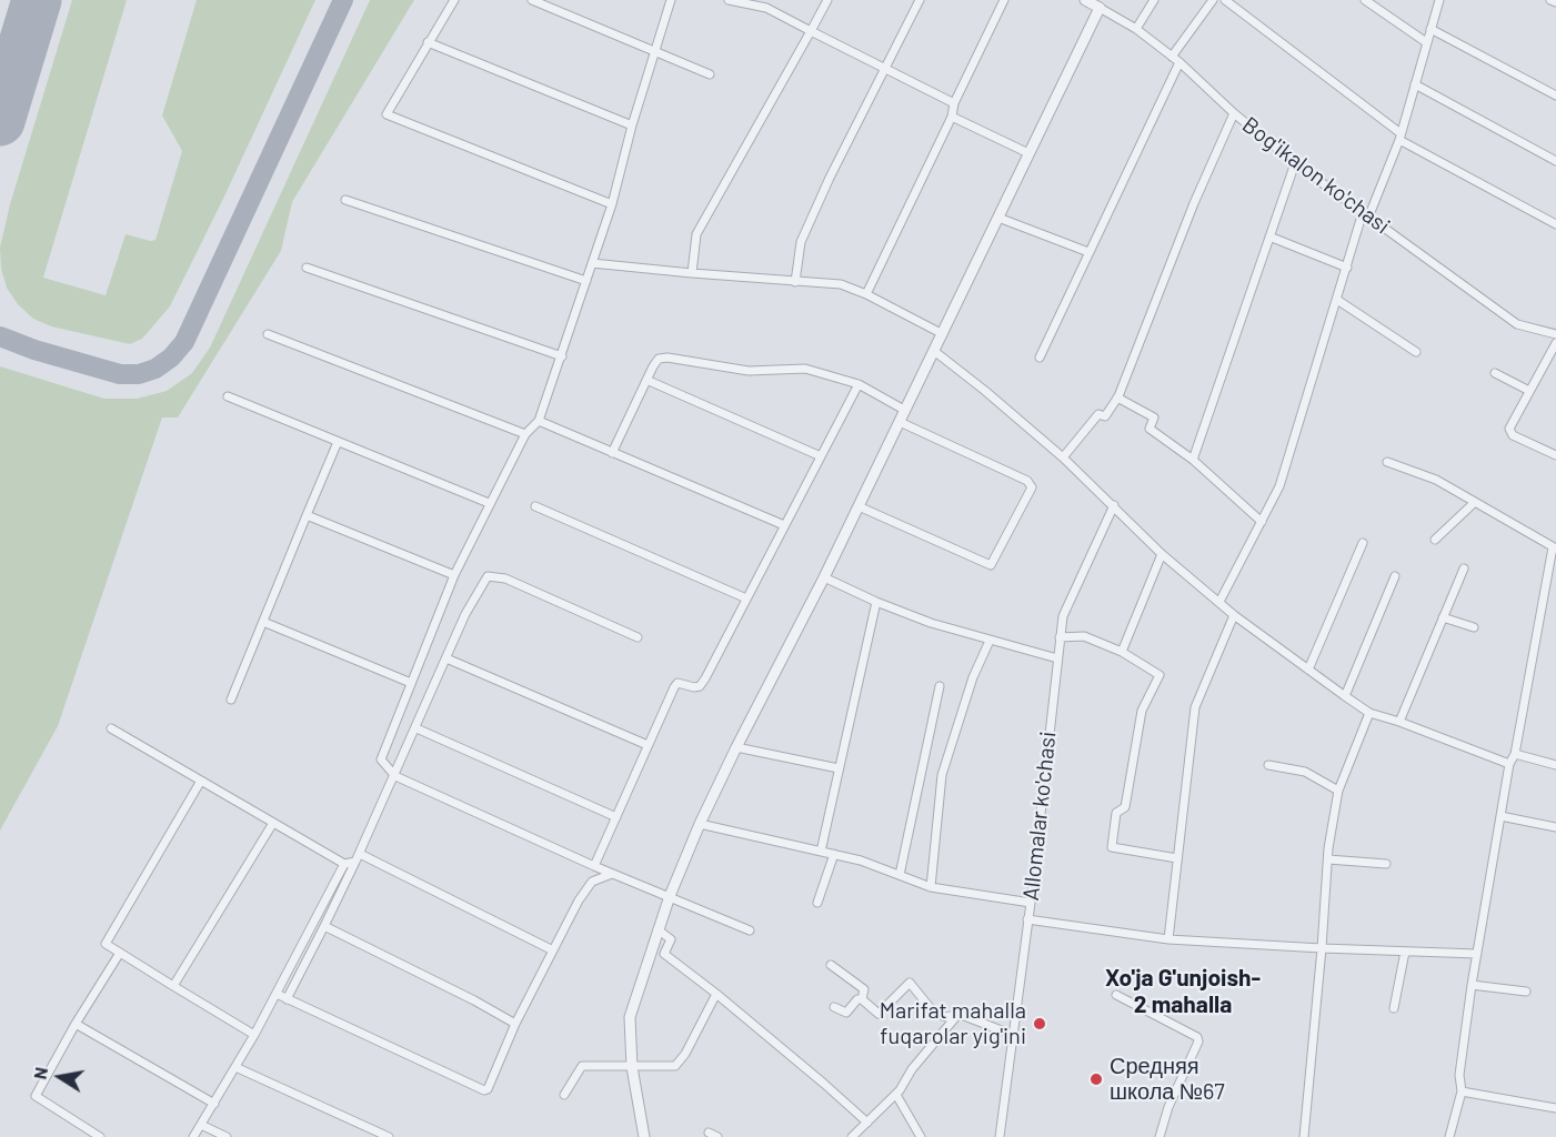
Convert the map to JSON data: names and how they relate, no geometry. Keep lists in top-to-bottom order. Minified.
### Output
{"streets":{"street":["Bog'ikalon ko'chasi","Allomalar ko'chasi"]},"districts":["Xo'ja G'unjoish- 2 mahalla"],"places":["Marifat mahalla fuqarolar yig'ini","Средняя школа №67"],"north":"left"}
